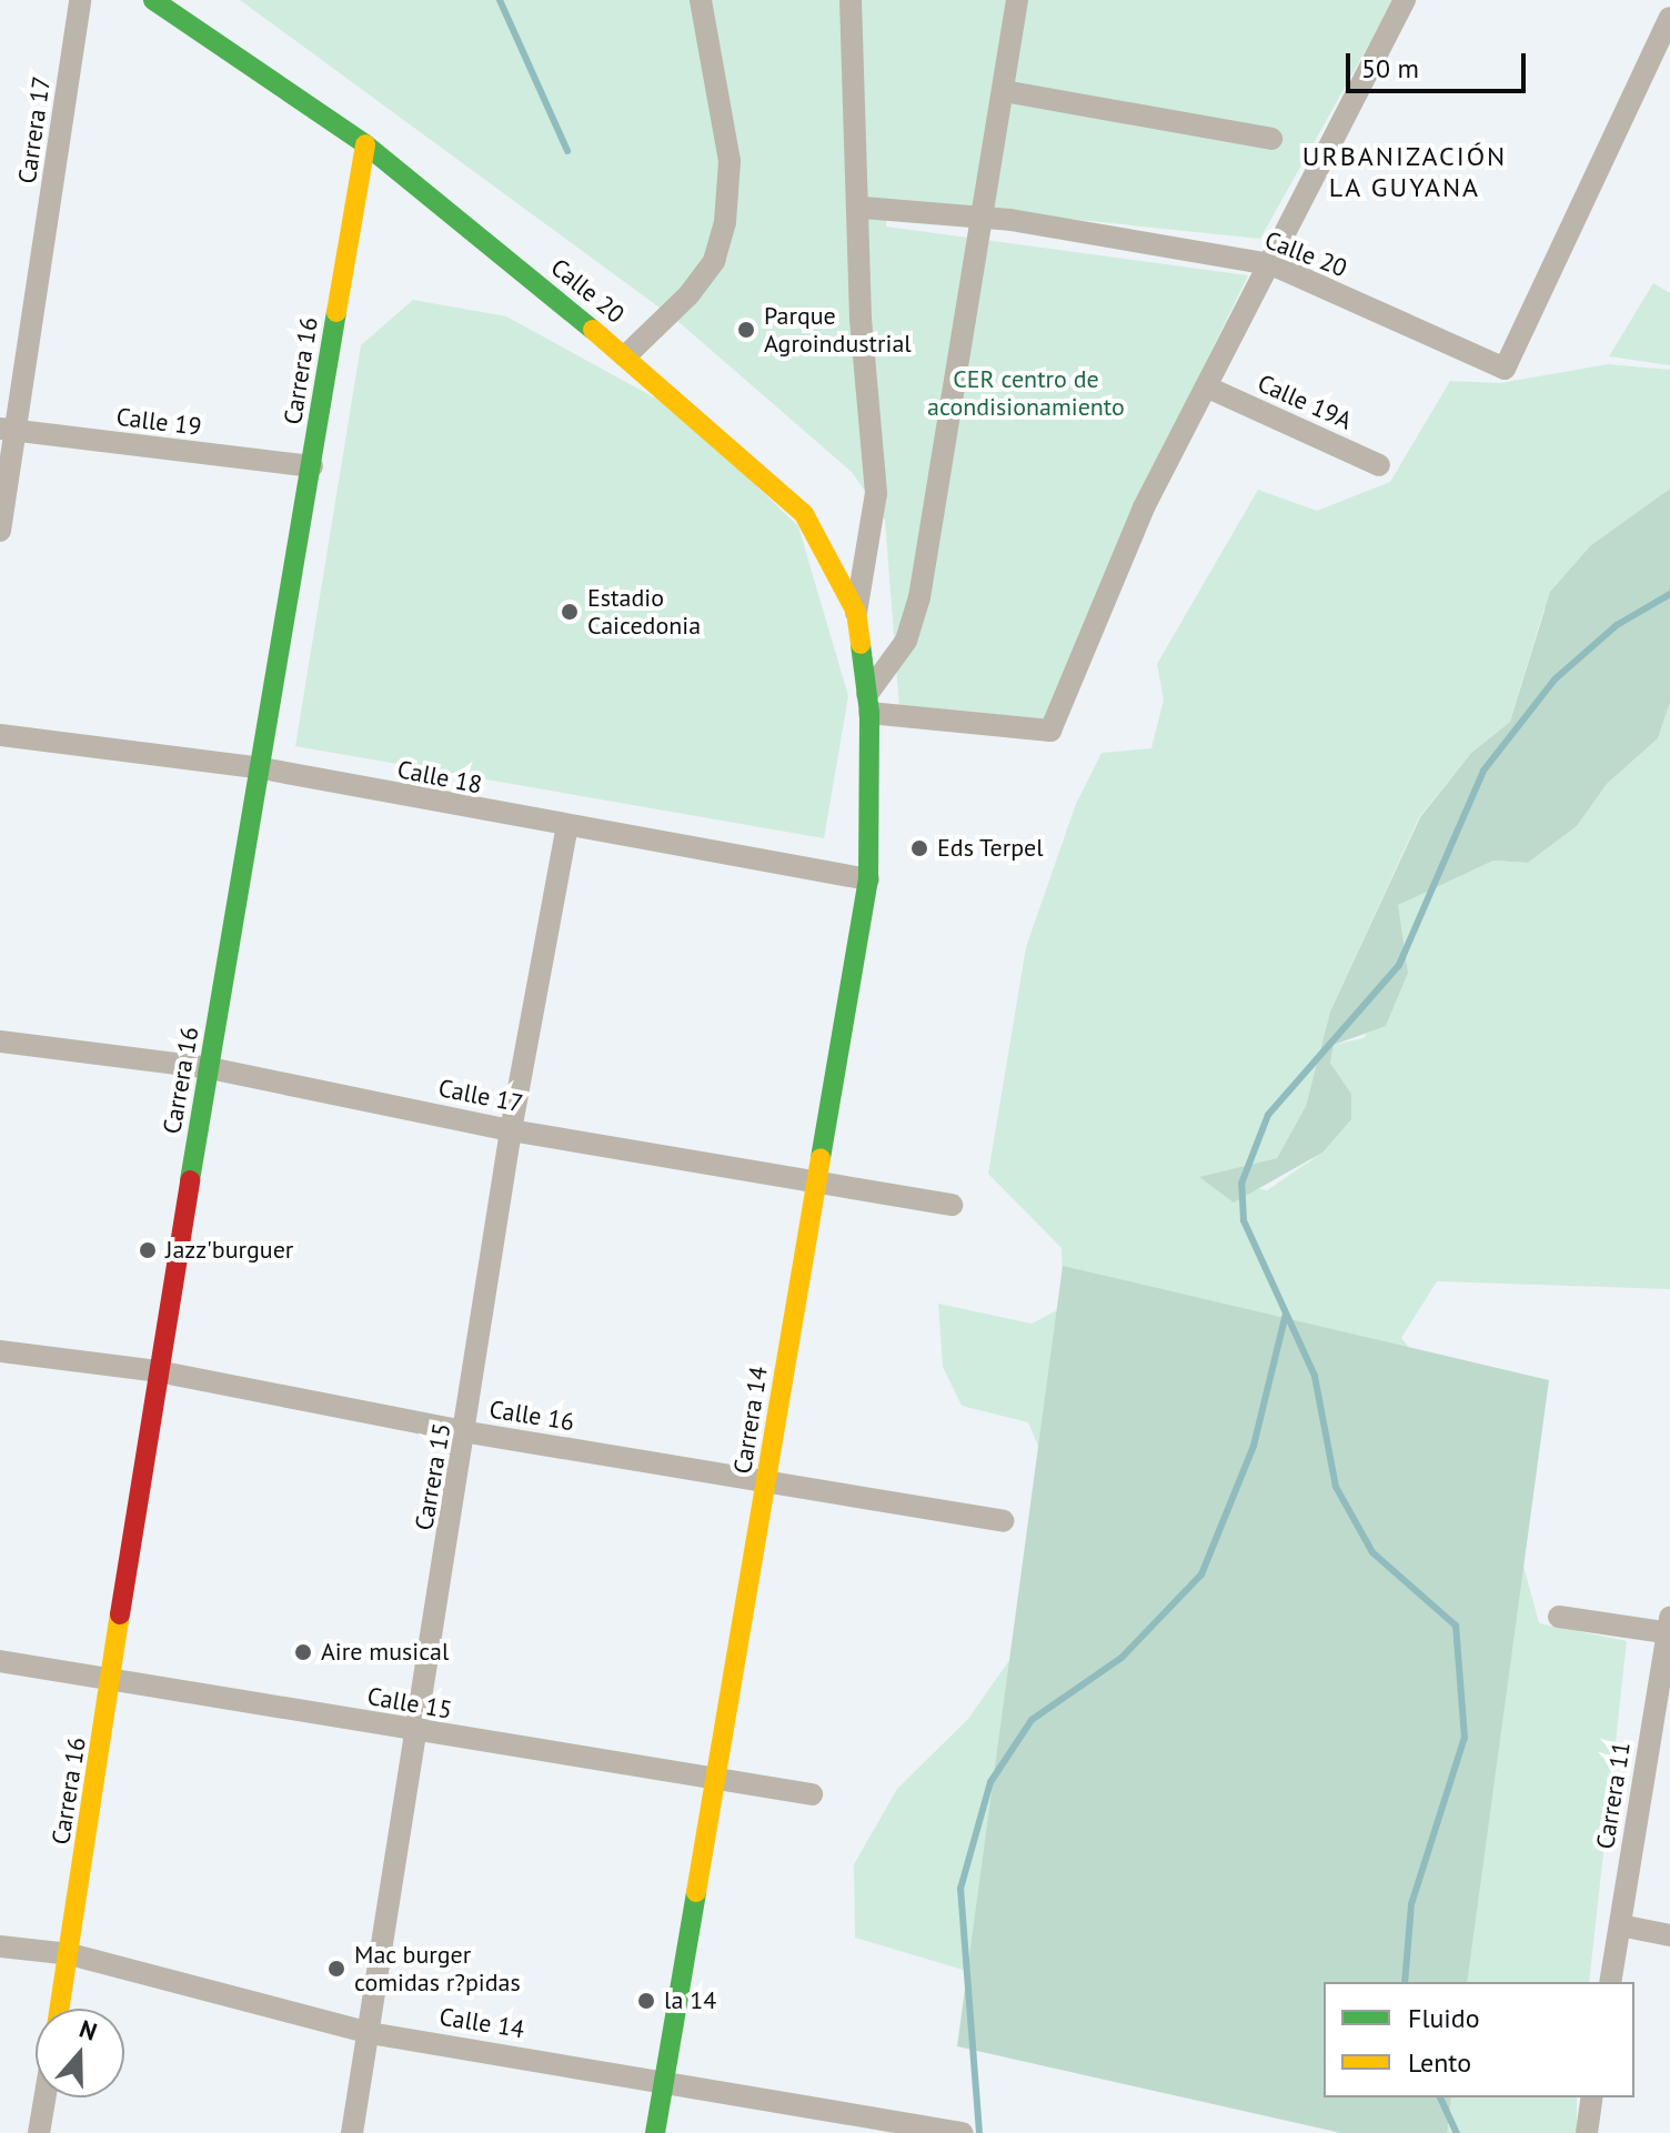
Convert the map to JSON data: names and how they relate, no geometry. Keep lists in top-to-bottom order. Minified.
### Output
{"streets":{"main road":["Calle 20","Carrera 16","Carrera 14"],"street":["Carrera 17","Calle 19A","Calle 19","Calle 18","Calle 17","Calle 16","Carrera 15","Calle 15","Carrera 11","Calle 14"]},"crossings":[["Carrera 17","Calle 19"],["Calle 20","Carrera 16"],["Calle 20","Carrera 14"],["Carrera 16","Calle 19"],["Carrera 16","Calle 18"],["Carrera 16","Calle 17"],["Carrera 16","Calle 16"],["Carrera 16","Calle 15"],["Carrera 16","Calle 14"],["Calle 18","Carrera 14"],["Calle 18","Carrera 15"],["Calle 17","Carrera 14"],["Calle 17","Carrera 15"],["Calle 16","Carrera 14"],["Calle 16","Carrera 15"],["Carrera 14","Calle 15"],["Carrera 14","Calle 14"],["Carrera 15","Calle 15"],["Carrera 15","Calle 14"]],"districts":["URBANIZACIÓN LA GUYANA"],"parks":["CER centro de acondisionamiento"],"places":["Parque Agroindustrial","Estadio Caicedonia","Eds Terpel","Jazz'burguer","Aire musical","Mac burger comidas r?pidas","la 14"],"legend":["Fluido","Lento"],"scale_bar":"50 m","north":"top"}
